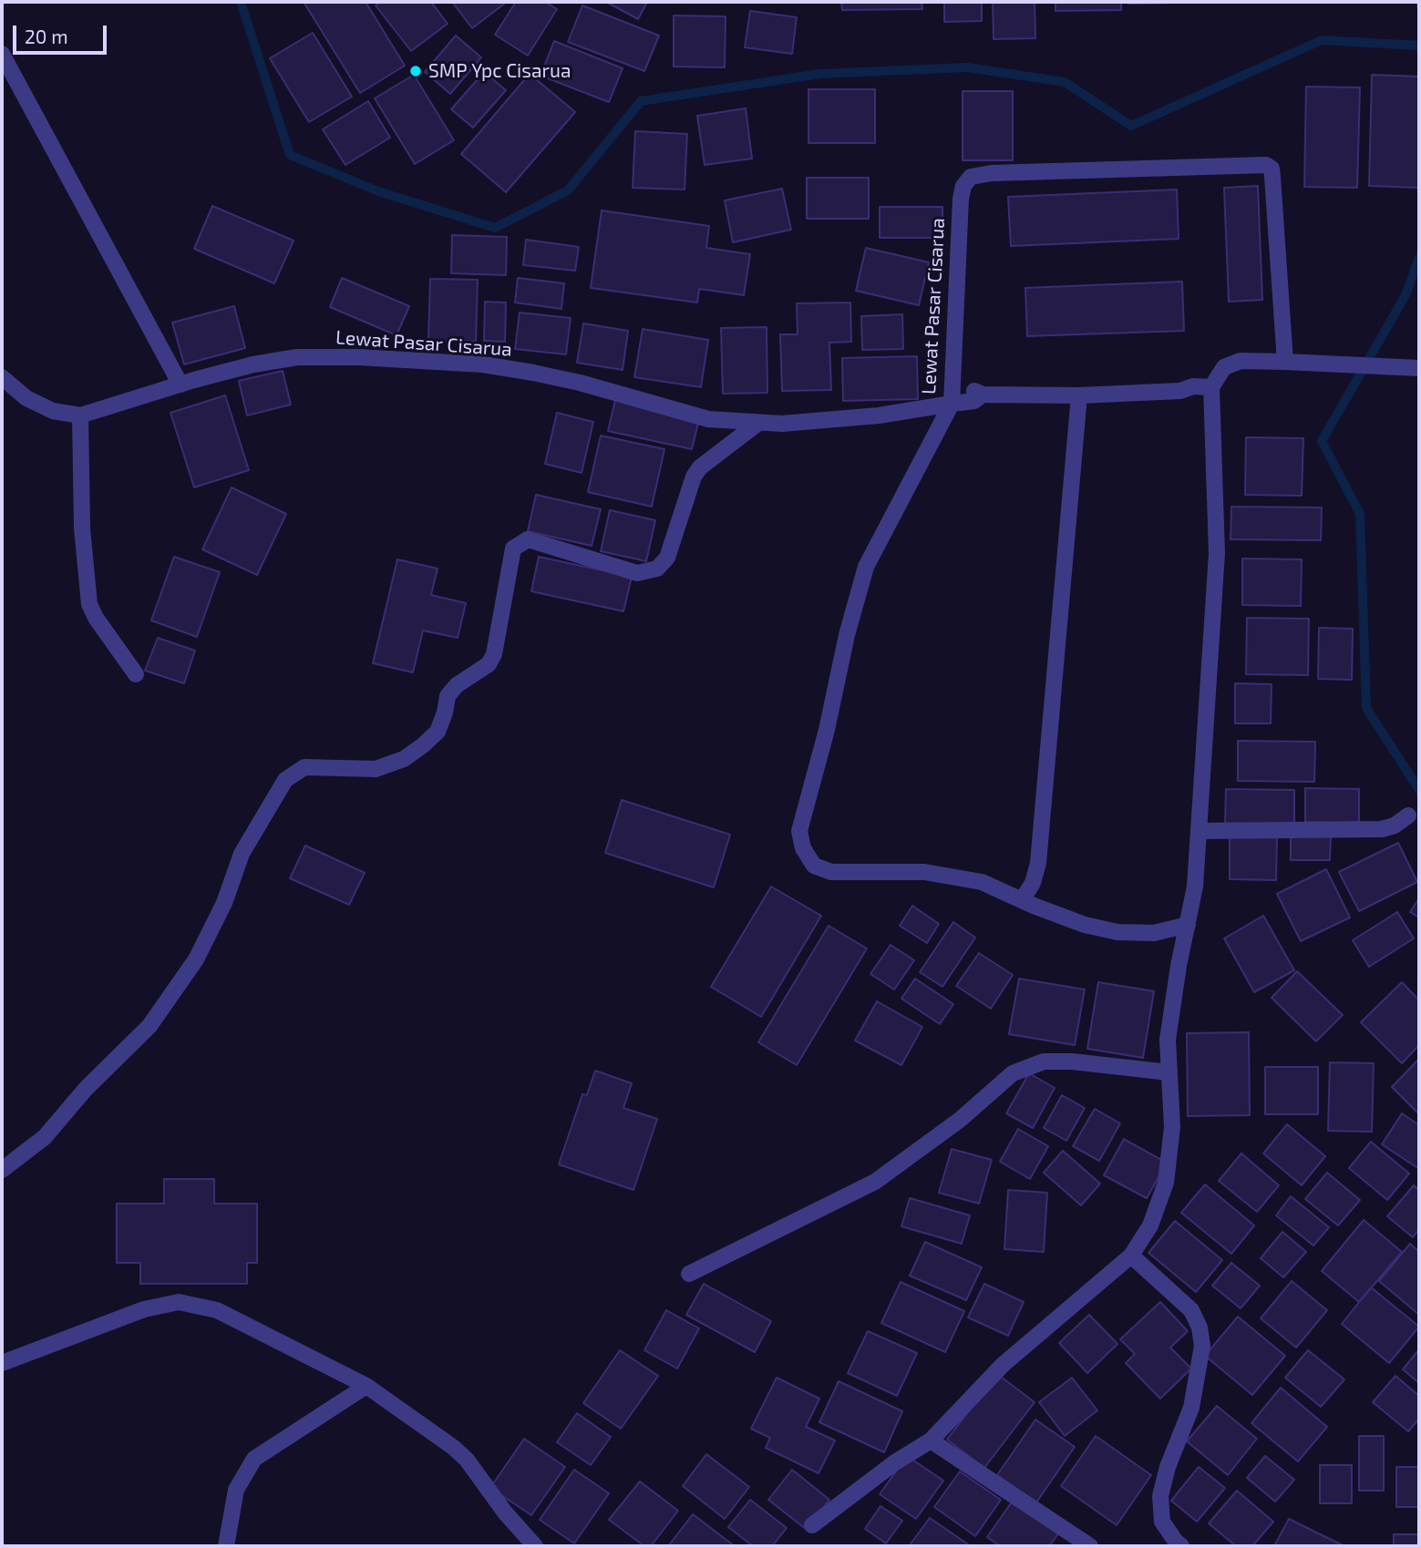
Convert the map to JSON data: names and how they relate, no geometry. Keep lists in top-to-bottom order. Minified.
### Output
{"streets":{"street":["Lewat Pasar Cisarua"]},"places":["SMP Ypc Cisarua"],"scale_bar":"20 m"}
